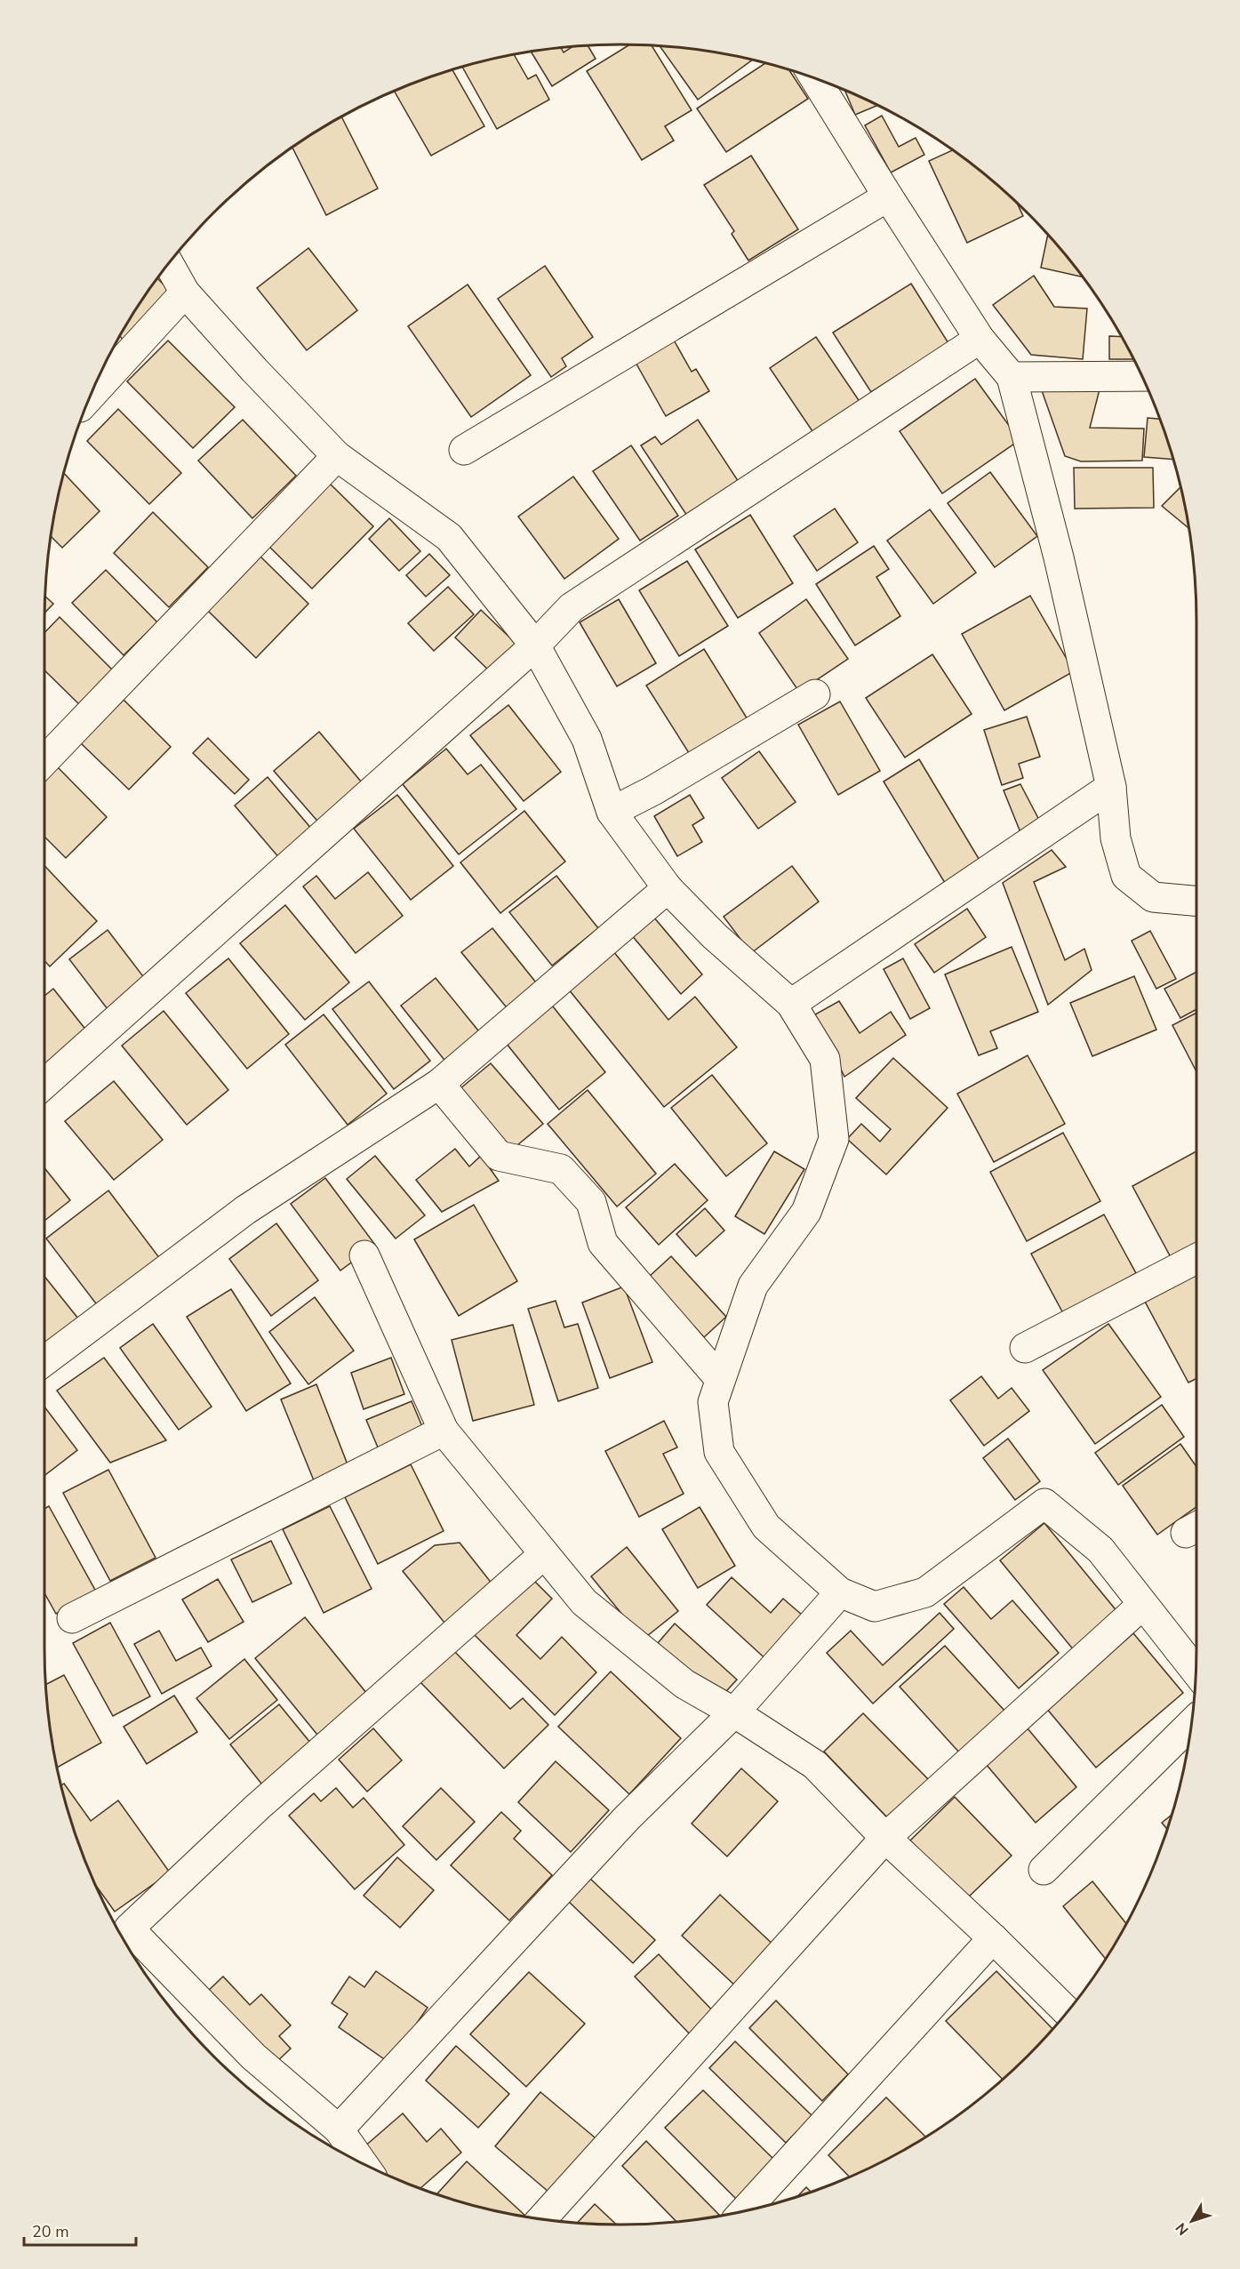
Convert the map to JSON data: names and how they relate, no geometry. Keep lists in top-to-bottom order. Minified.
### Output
{"scale_bar":"20 m","north":"bottom left"}
